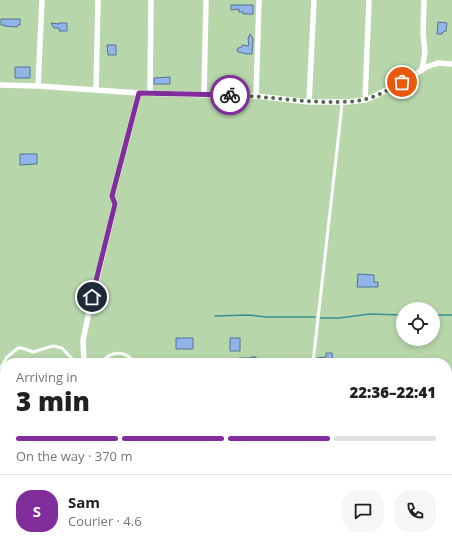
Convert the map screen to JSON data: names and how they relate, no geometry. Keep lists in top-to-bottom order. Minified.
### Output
{"page":{"heading":["3 min","Arriving in","22:36–22:41"],"panel":["Sam","Courier · 4.6"],"bar":"On the way · 370 m","round":"S"}}
